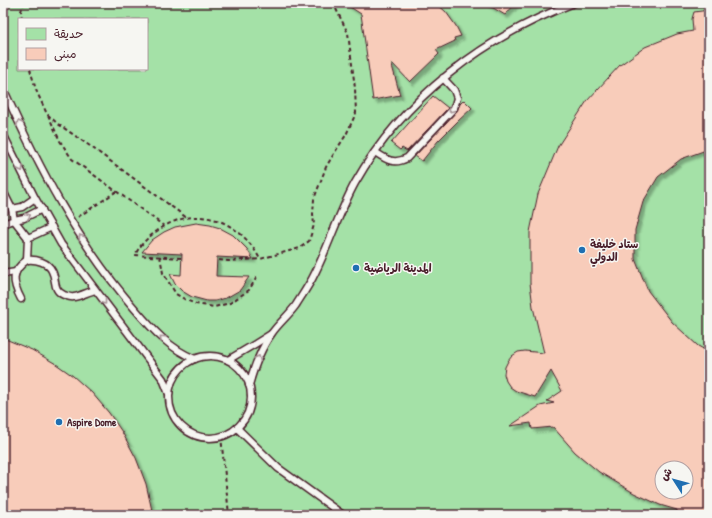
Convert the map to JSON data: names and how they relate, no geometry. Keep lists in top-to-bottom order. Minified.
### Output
{"places":["ستاد خليفة الدولي","المدينة الرياضية","Aspire Dome"],"legend":["حديقة","مبنى"],"north":"top left"}
